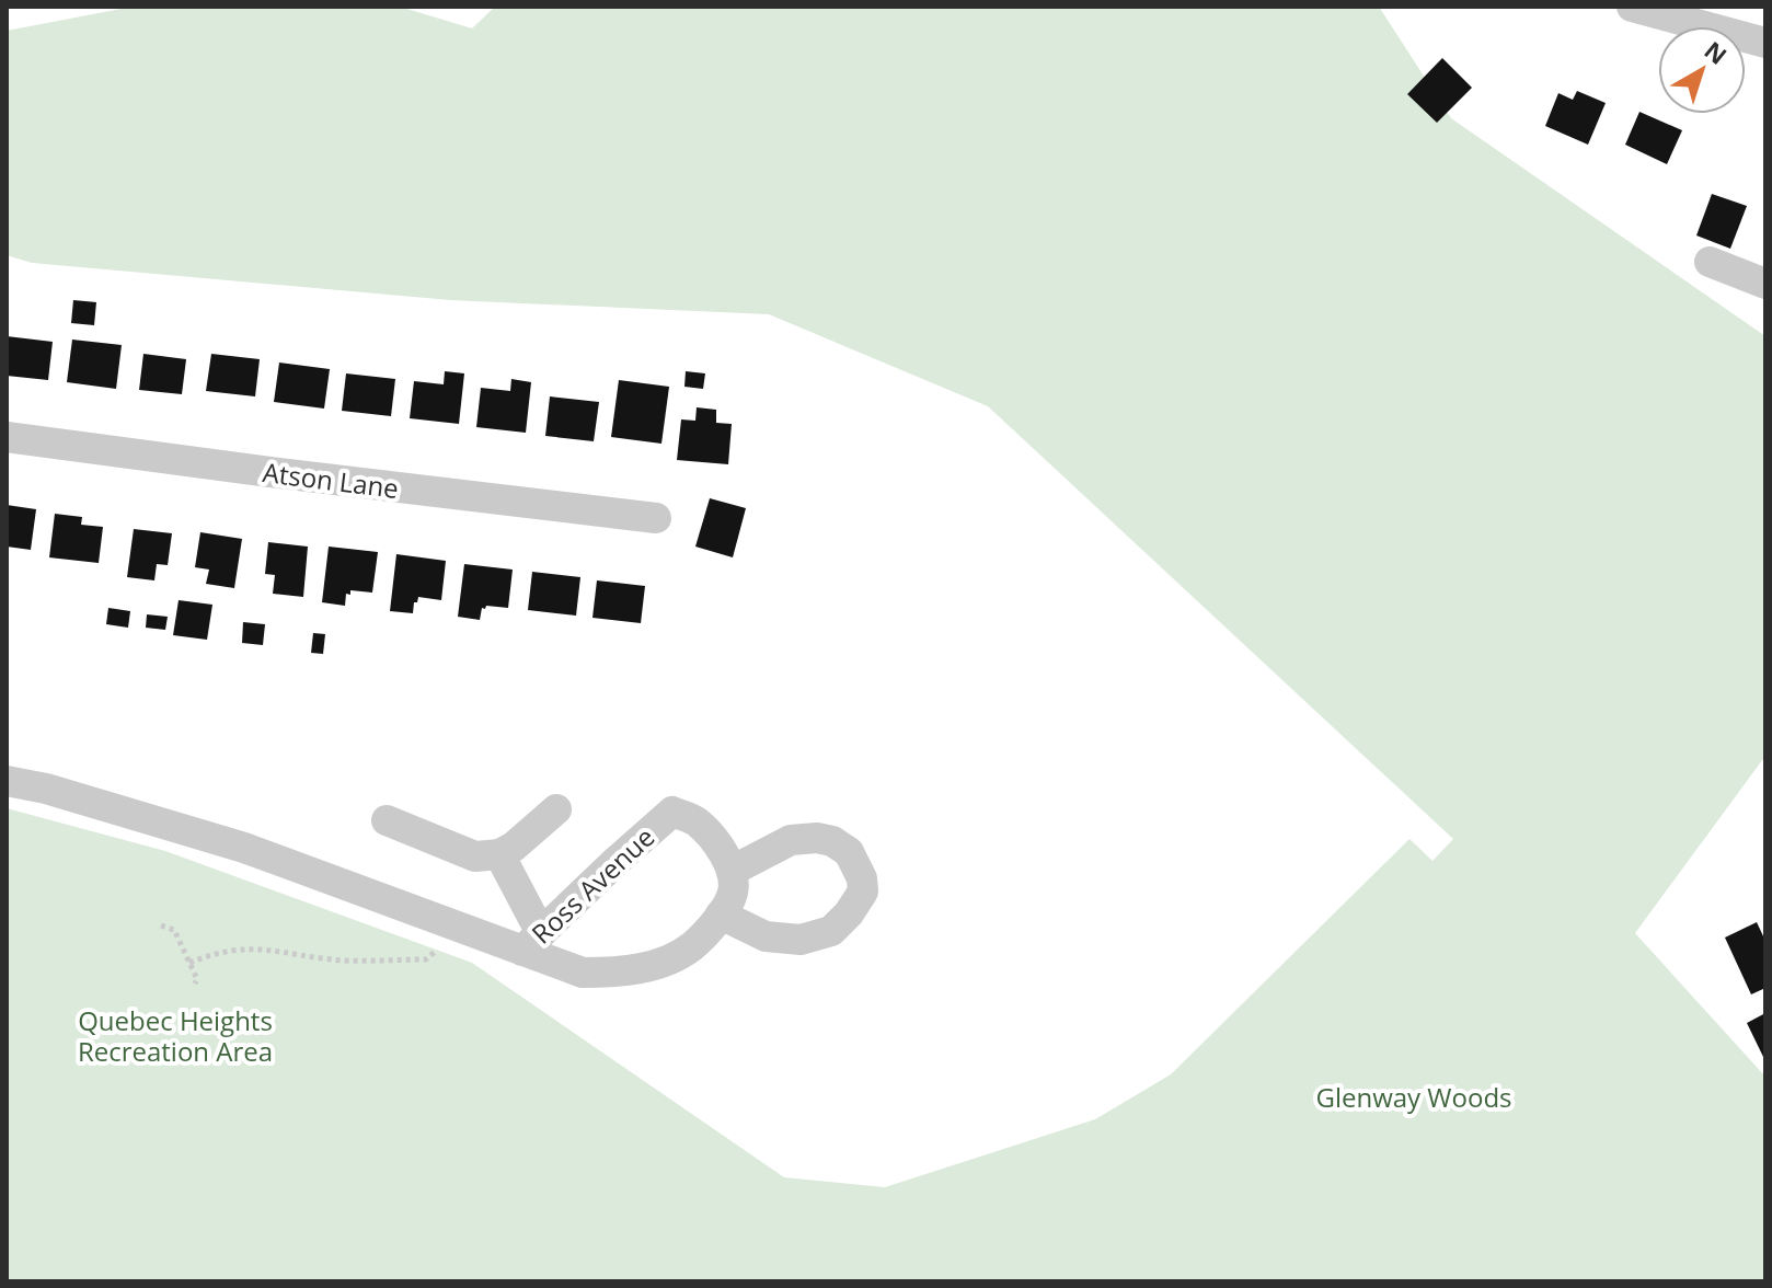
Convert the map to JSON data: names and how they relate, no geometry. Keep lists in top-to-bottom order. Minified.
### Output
{"streets":{"street":["Atson Lane","Ross Avenue"]},"parks":["Quebec Heights Recreation Area","Glenway Woods"],"north":"top right"}
